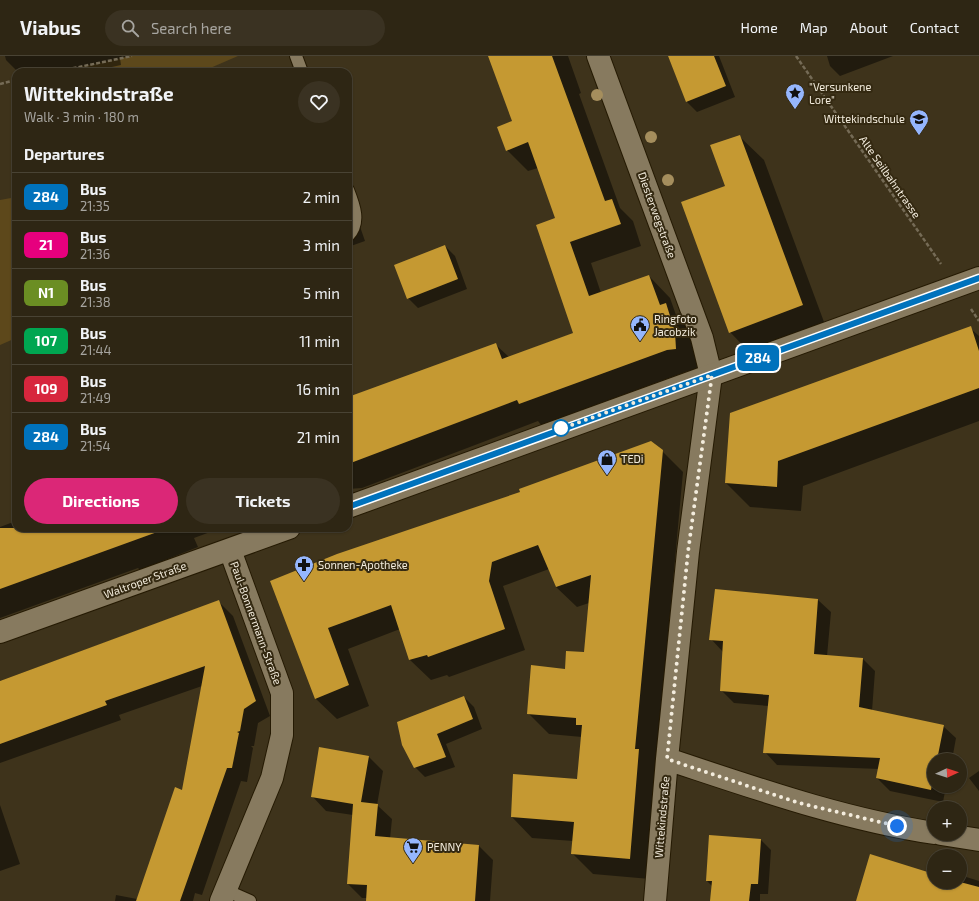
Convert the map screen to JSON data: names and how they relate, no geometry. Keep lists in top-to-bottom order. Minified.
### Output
{"streets":{"street":["Diesterwegstraße","Waltroper Straße","Paul-Bonnermann-Straße","Wittekindstraße"],"path":["Alte Seilbahntrasse"]},"crossings":[["Diesterwegstraße","Wittekindstraße"],["Waltroper Straße","Paul-Bonnermann-Straße"]],"places":{"place":["\"Versunkene Lore\""],"school or university":["Wittekindschule"],"public building":["Ringfoto Jacobzik"],"shop":["TEDi"],"pharmacy":["Sonnen-Apotheke"],"supermarket":["PENNY"]},"lines":["bus line 284"],"north":"right","page":{"header":"Viabus","search":"Search here","nav":["Home","Map","About","Contact"],"on_map":"284","heading":[["Wittekindstraße","Walk · 3 min · 180 m"],"Departures"],"list":[{"mark":"284","name":"Bus","note":"21:35","value":"2 min"},{"mark":"21","name":"Bus","note":"21:36","value":"3 min"},{"mark":"N1","name":"Bus","note":"21:38","value":"5 min"},{"mark":"107","name":"Bus","note":"21:44","value":"11 min"},{"mark":"109","name":"Bus","note":"21:49","value":"16 min"},{"mark":"284","name":"Bus","note":"21:54","value":"21 min"}],"buttons":["Directions","Tickets"],"map_buttons":["+","−"]}}
